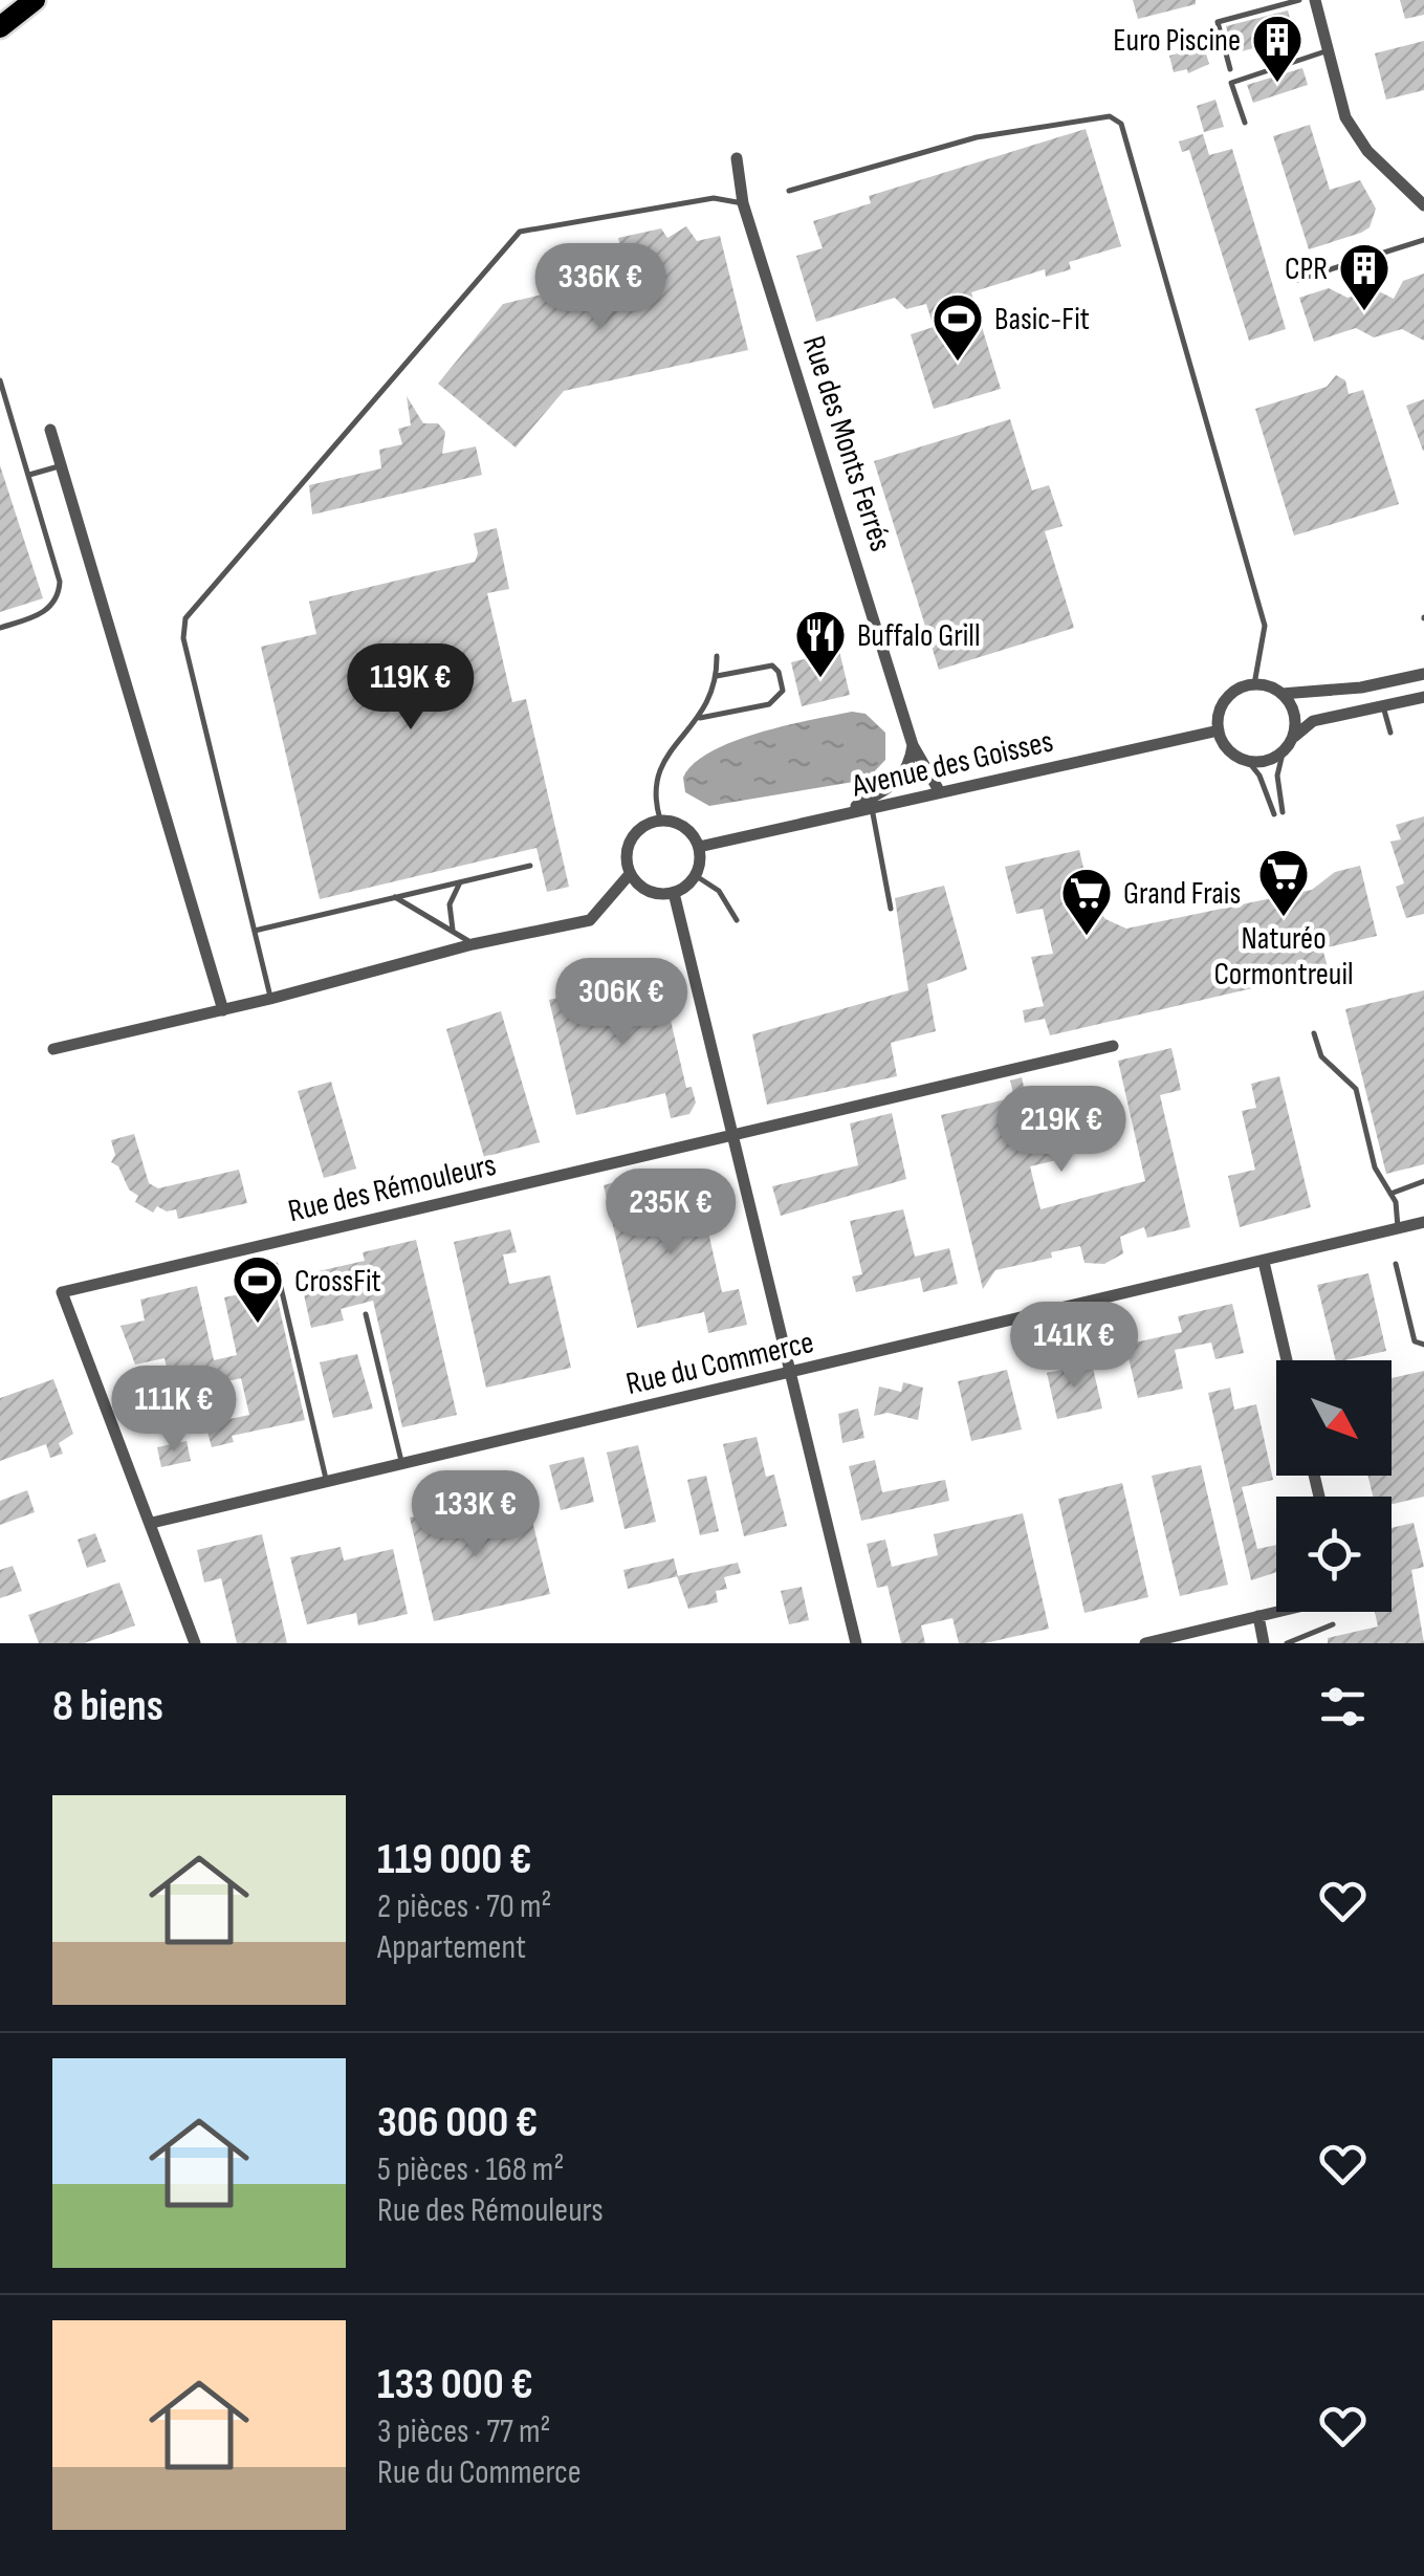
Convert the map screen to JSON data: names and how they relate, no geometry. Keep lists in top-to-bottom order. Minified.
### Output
{"streets":{"street":["Rue des Monts Ferrés","Avenue des Goisses","Rue des Rémouleurs","Rue du Commerce"]},"crossings":[["Rue des Monts Ferrés","Avenue des Goisses"],["Rue des Rémouleurs","Rue du Commerce"]],"places":{"building":["Euro Piscine","CPR"],"sports":["Basic-Fit","CrossFit"],"restaurant":["Buffalo Grill"],"supermarket":["Naturéo Cormontreuil","Grand Frais"]},"north":"bottom right","page":{"price":["336K €","119K €","306K €","219K €","235K €","141K €","111K €","133K €"],"heading":"8 biens","list":[{"name":"119 000 €","note":"2 pièces · 70 m² · Appartement"},{"name":"306 000 €","note":"5 pièces · 168 m² · Rue des Rémouleurs"},{"name":"133 000 €","note":"3 pièces · 77 m² · Rue du Commerce"}]}}
